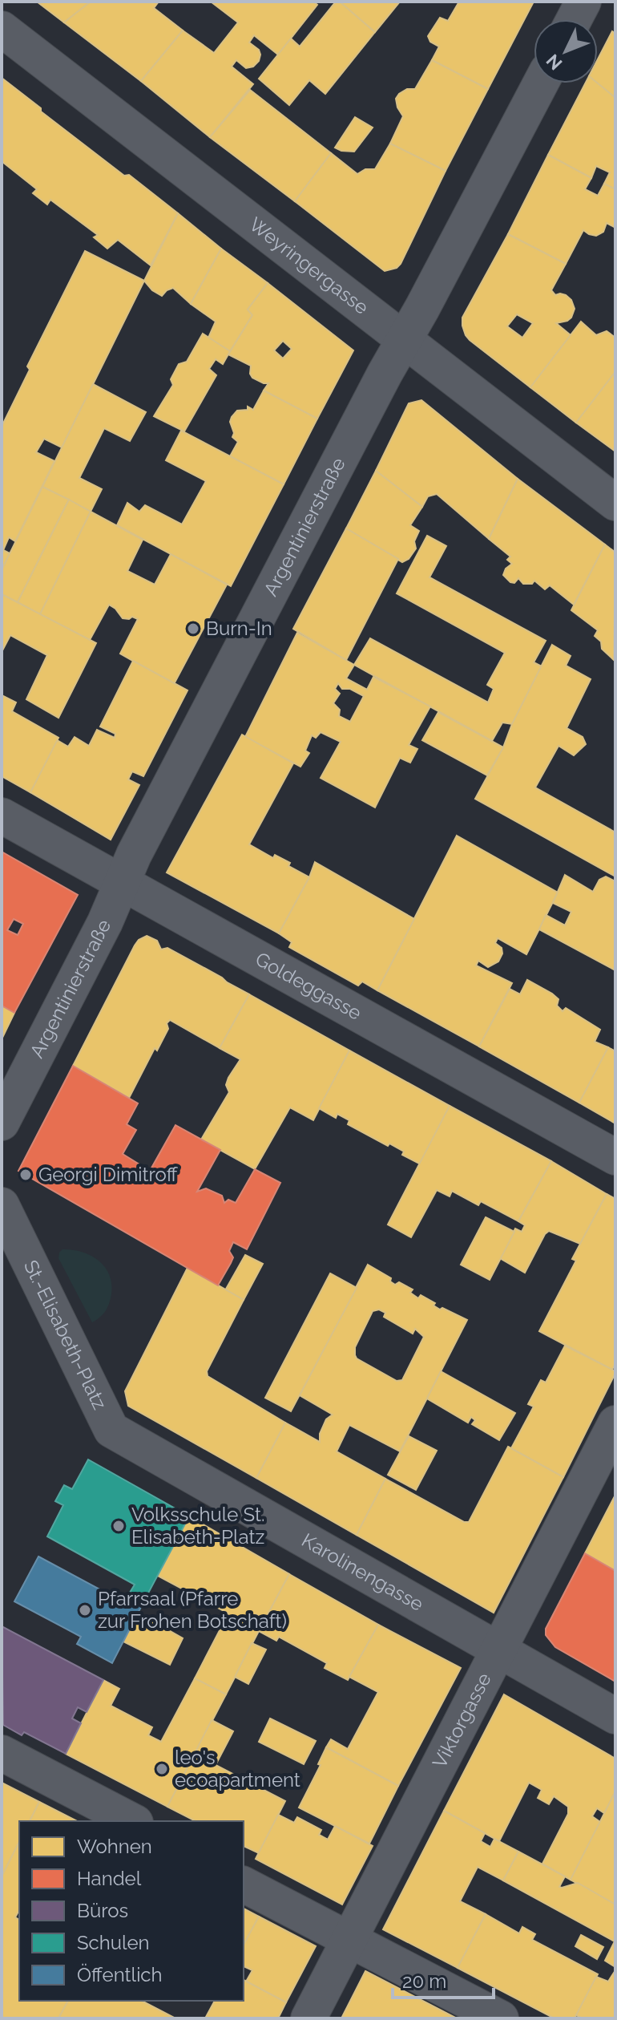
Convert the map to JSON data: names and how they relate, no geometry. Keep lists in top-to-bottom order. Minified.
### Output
{"streets":{"street":["Weyringergasse","Argentinierstraße","Goldeggasse","St.-Elisabeth-Platz","Karolinengasse","Viktorgasse"]},"crossings":[["Weyringergasse","Argentinierstraße"],["Argentinierstraße","Goldeggasse"],["St.-Elisabeth-Platz","Karolinengasse"],["Karolinengasse","Viktorgasse"]],"places":["Burn-In","Georgi Dimitroff","Volksschule St. Elisabeth-Platz","Pfarrsaal (Pfarre zur Frohen Botschaft)","leo's ecoapartment"],"legend":["Wohnen","Handel","Büros","Schulen","Öffentlich"],"scale_bar":"20 m","north":"bottom left"}
